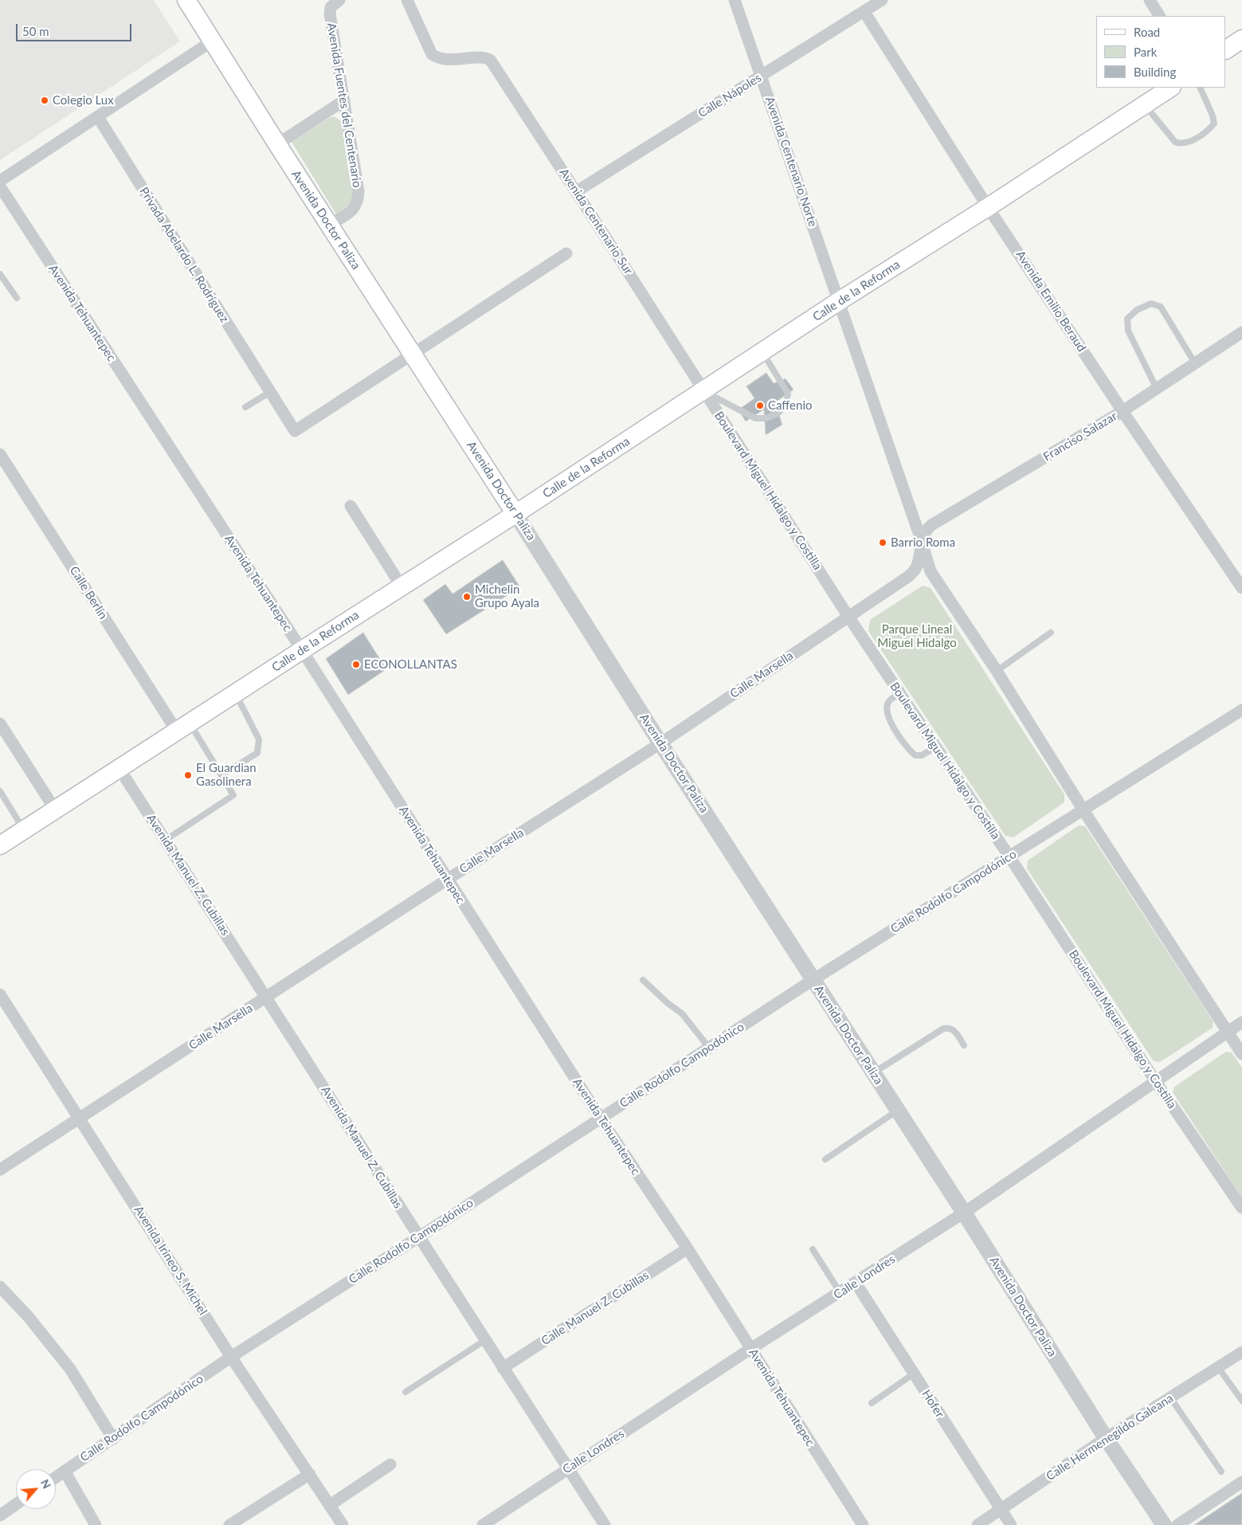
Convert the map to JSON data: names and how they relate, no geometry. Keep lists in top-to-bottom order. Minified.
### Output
{"streets":{"main road":["Avenida Doctor Paliza","Calle de la Reforma"],"street":["Calle Nápoles","Avenida Fuentes del Centenario","Avenida Centenario Norte","Avenida Centenario Sur","Privada Abelardo L. Rodríguez","Avenida Emilio Beraud","Avenida Tehuantepec","Franciso Salazar","Boulevard Miguel Hidalgo y Costilla","Calle Berlín","Calle Marsella","Avenida Manuel Z. Cubillas","Calle Rodolfo Campodónico","Avenida Irineo S. Michel","Calle Londres","Calle Manuel Z. Cubillas","Hofer","Calle Hermenegildo Galeana"]},"crossings":[["Calle Nápoles","Avenida Centenario Norte"],["Calle Nápoles","Avenida Centenario Sur"],["Calle Nápoles","Avenida Emilio Beraud"],["Avenida Fuentes del Centenario","Avenida Doctor Paliza"],["Avenida Centenario Norte","Calle de la Reforma"],["Avenida Doctor Paliza","Privada Abelardo L. Rodríguez"],["Avenida Doctor Paliza","Calle de la Reforma"],["Avenida Doctor Paliza","Calle Marsella"],["Avenida Doctor Paliza","Calle Rodolfo Campodónico"],["Avenida Doctor Paliza","Calle Londres"],["Avenida Doctor Paliza","Calle Hermenegildo Galeana"],["Avenida Centenario Sur","Calle de la Reforma"],["Avenida Centenario Sur","Boulevard Miguel Hidalgo y Costilla"],["Calle de la Reforma","Avenida Emilio Beraud"],["Calle de la Reforma","Avenida Tehuantepec"],["Calle de la Reforma","Boulevard Miguel Hidalgo y Costilla"],["Calle de la Reforma","Calle Berlín"],["Calle de la Reforma","Avenida Manuel Z. Cubillas"],["Avenida Emilio Beraud","Franciso Salazar"],["Avenida Tehuantepec","Calle Marsella"],["Avenida Tehuantepec","Calle Rodolfo Campodónico"],["Avenida Tehuantepec","Calle Londres"],["Avenida Tehuantepec","Calle Manuel Z. Cubillas"],["Franciso Salazar","Calle Marsella"],["Boulevard Miguel Hidalgo y Costilla","Calle Marsella"],["Boulevard Miguel Hidalgo y Costilla","Calle Rodolfo Campodónico"],["Boulevard Miguel Hidalgo y Costilla","Calle Londres"],["Calle Marsella","Avenida Manuel Z. Cubillas"],["Calle Marsella","Avenida Irineo S. Michel"],["Avenida Manuel Z. Cubillas","Calle Rodolfo Campodónico"],["Avenida Manuel Z. Cubillas","Calle Londres"],["Avenida Manuel Z. Cubillas","Calle Manuel Z. Cubillas"],["Calle Rodolfo Campodónico","Avenida Irineo S. Michel"],["Calle Londres","Hofer"],["Hofer","Calle Hermenegildo Galeana"]],"parks":["Parque Lineal Miguel Hidalgo"],"places":["Colegio Lux","Caffenio","Barrio Roma","Michelin Grupo Ayala","ECONOLLANTAS","El Guardian Gasolinera"],"legend":["Road","Park","Building"],"scale_bar":"50 m","north":"top right"}
